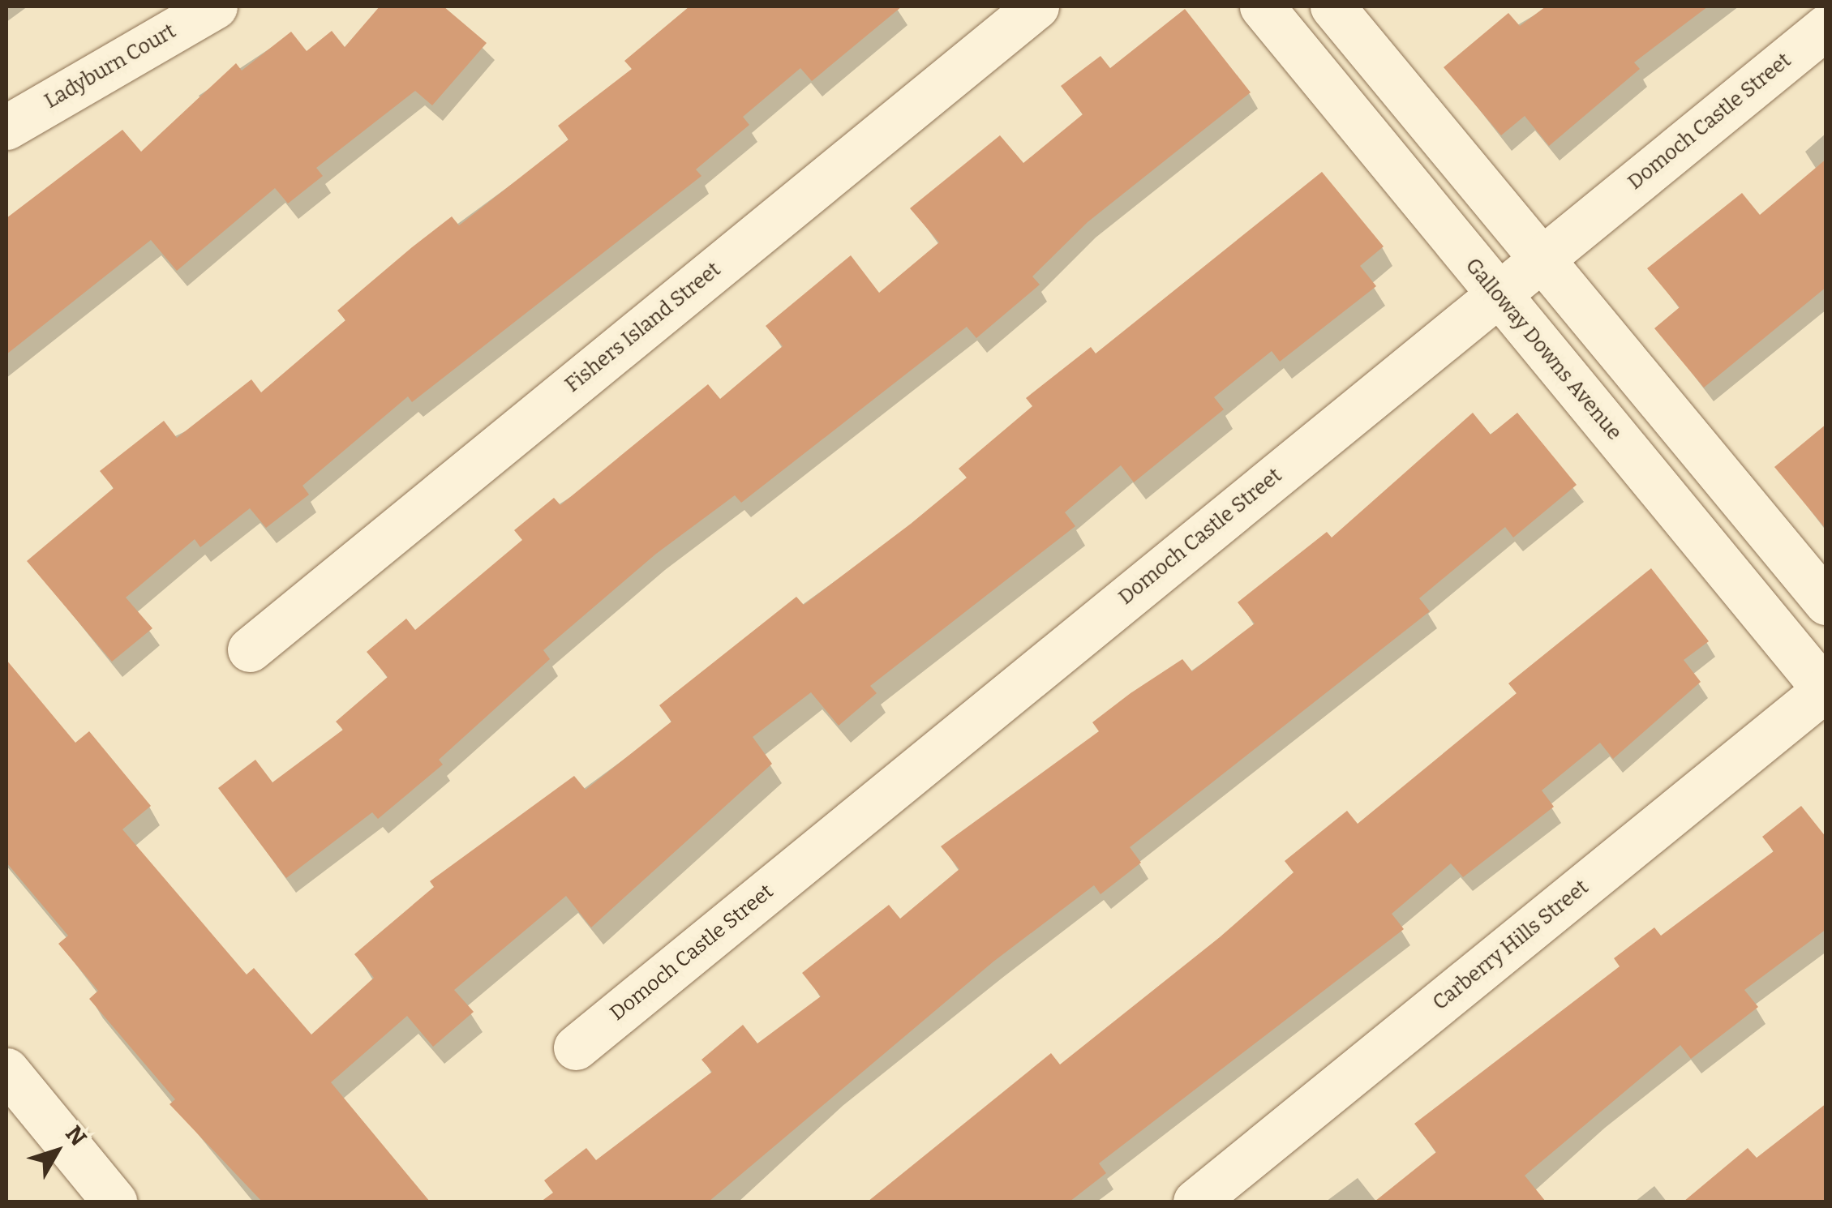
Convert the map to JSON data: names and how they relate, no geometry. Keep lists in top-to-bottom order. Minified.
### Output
{"streets":{"street":["Ladyburn Court","Domoch Castle Street","Fishers Island Street","Galloway Downs Avenue","Carberry Hills Street"]},"crossings":[["Domoch Castle Street","Galloway Downs Avenue"],["Galloway Downs Avenue","Carberry Hills Street"]],"north":"top right"}
